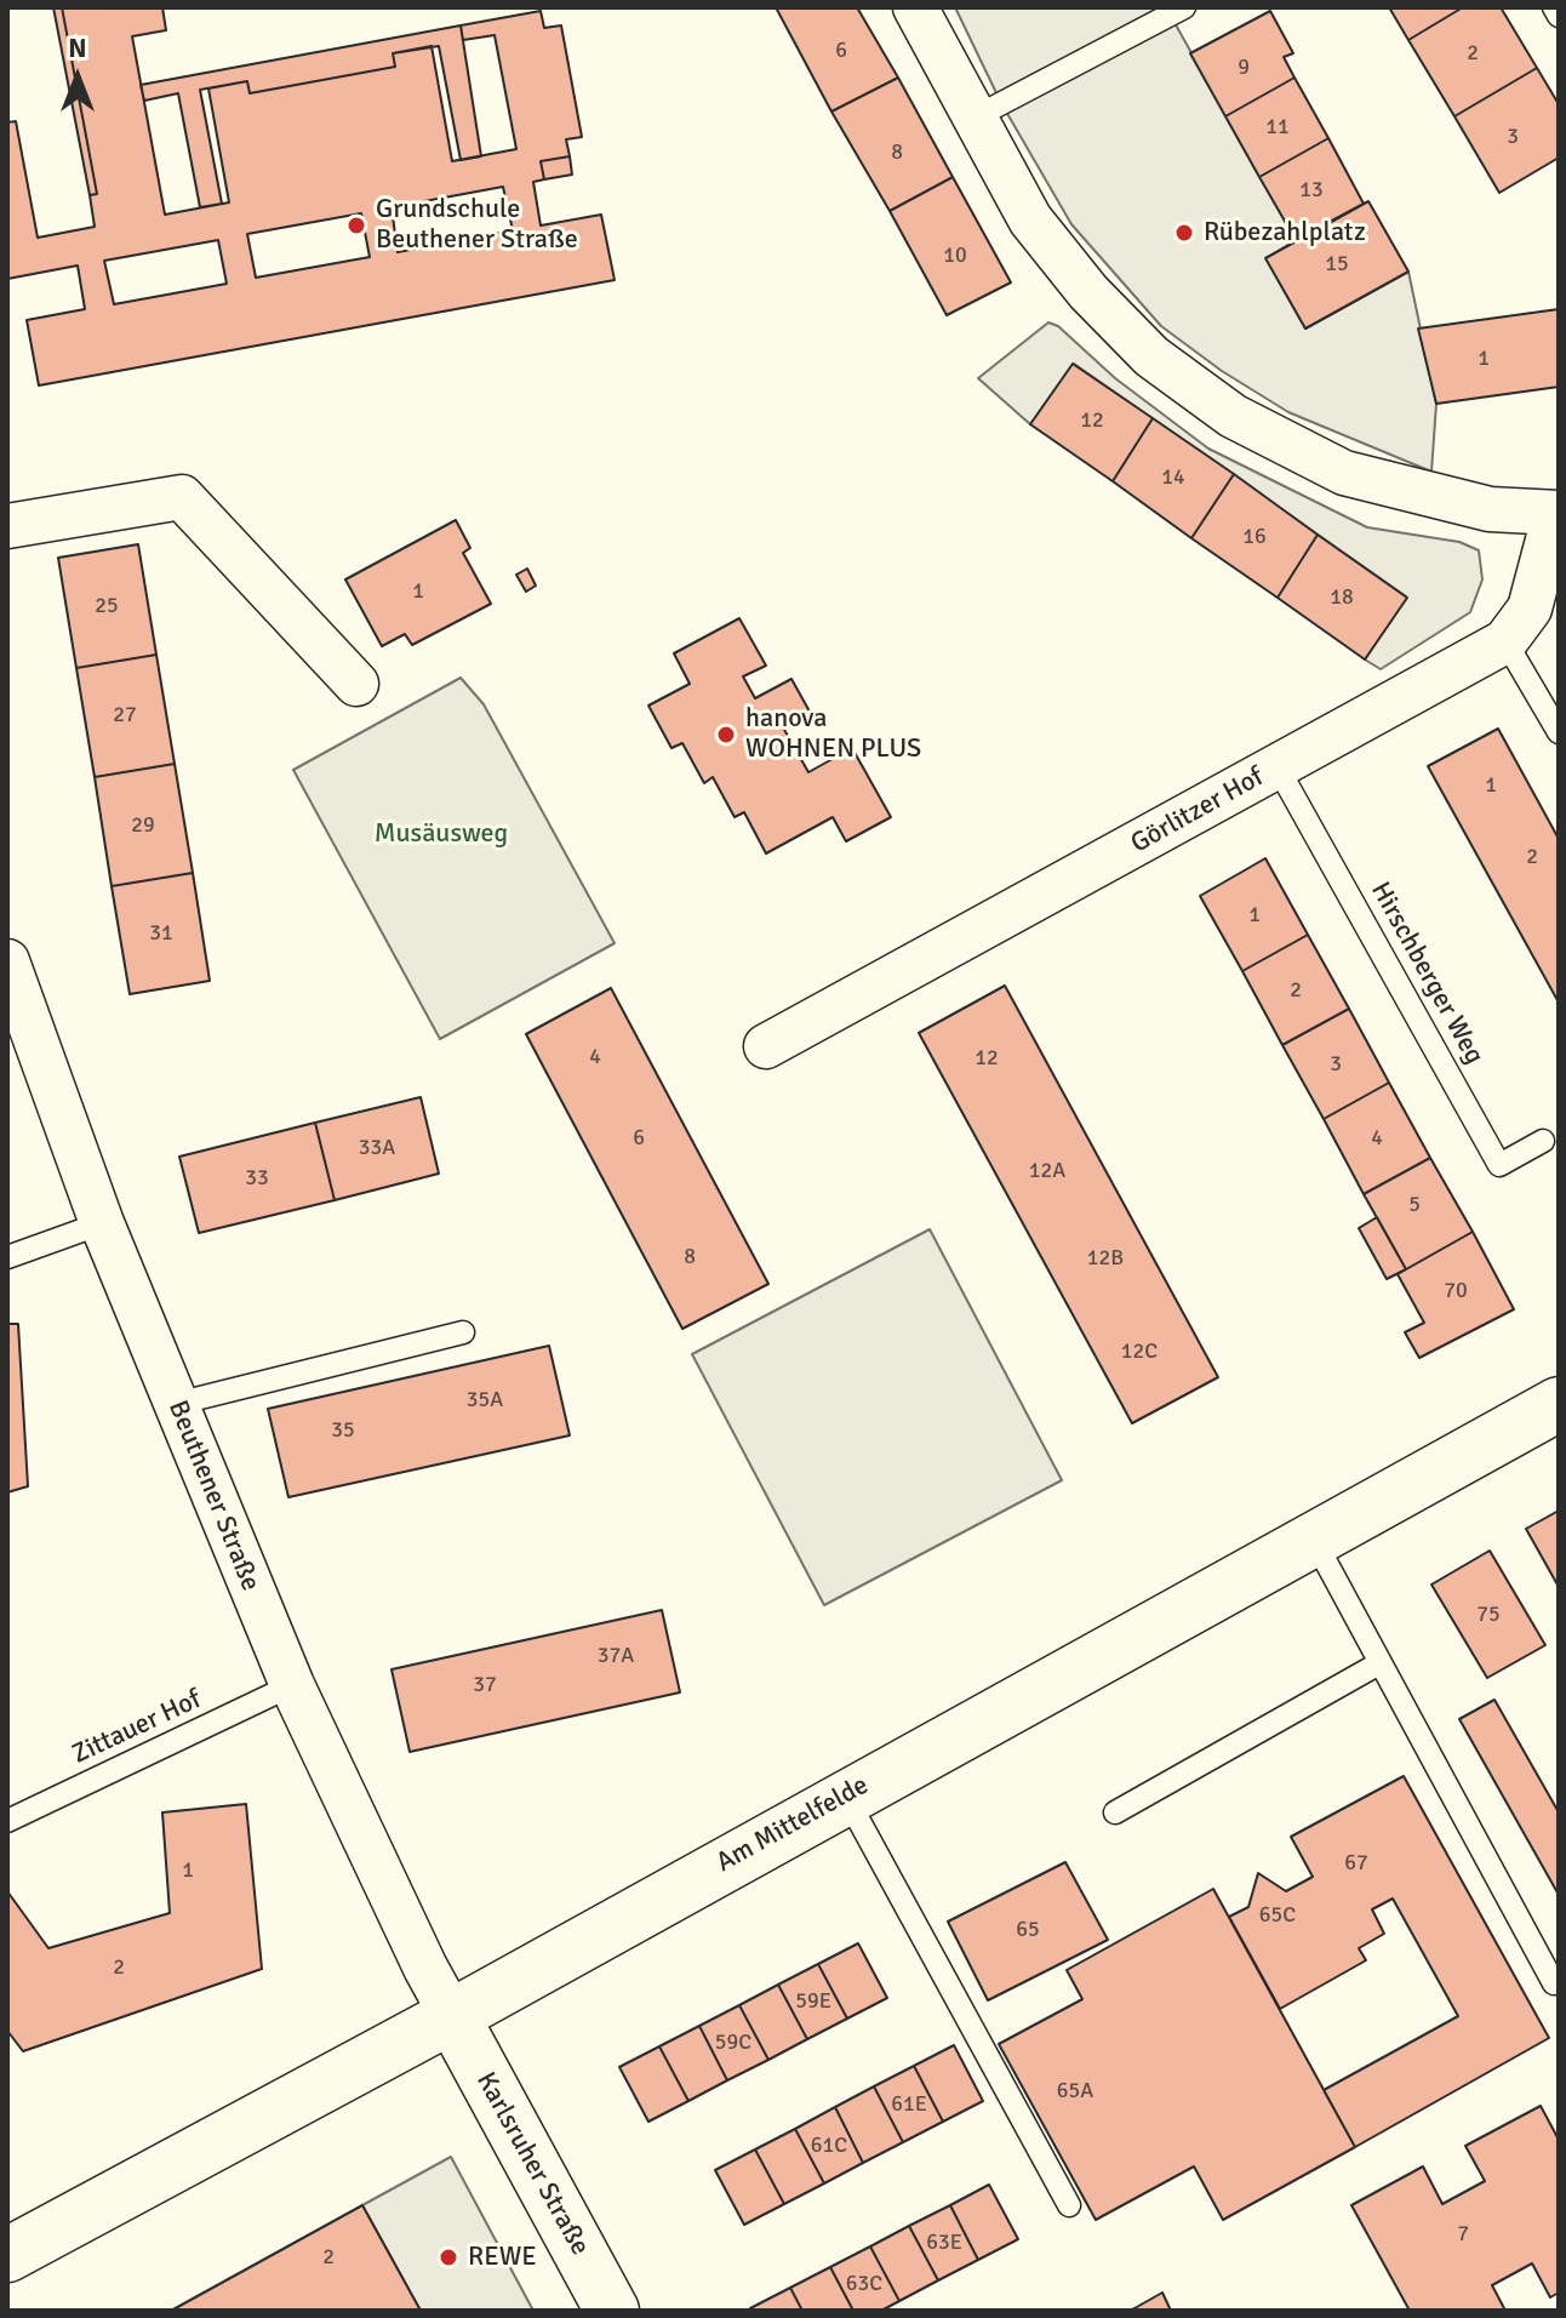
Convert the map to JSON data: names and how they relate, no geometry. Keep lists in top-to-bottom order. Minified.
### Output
{"streets":{"street":["Görlitzer Hof","Beuthener Straße","Am Mittelfelde","Karlsruher Straße"],"lane":["Hirschberger Weg","Zittauer Hof"]},"crossings":[["Görlitzer Hof","Hirschberger Weg"],["Beuthener Straße","Zittauer Hof"],["Beuthener Straße","Am Mittelfelde"],["Beuthener Straße","Karlsruher Straße"],["Am Mittelfelde","Karlsruher Straße"]],"parks":["Musäusweg"],"places":["Grundschule Beuthener Straße","Rübezahlplatz","hanova WOHNEN PLUS","REWE"],"house_numbers":["6","2","9","11","3","8","13","10","15","1","12","14","16","1","18","25","27","1","29","2","1","31","2","4","12","3","6","4","33A","12A","33","5","8","12B","70","12C","35A","35","75","37A","37","67","1","65C","65","2","59E","59C","65A","61E","61C","7","63E","2","63C"],"north":"top"}
